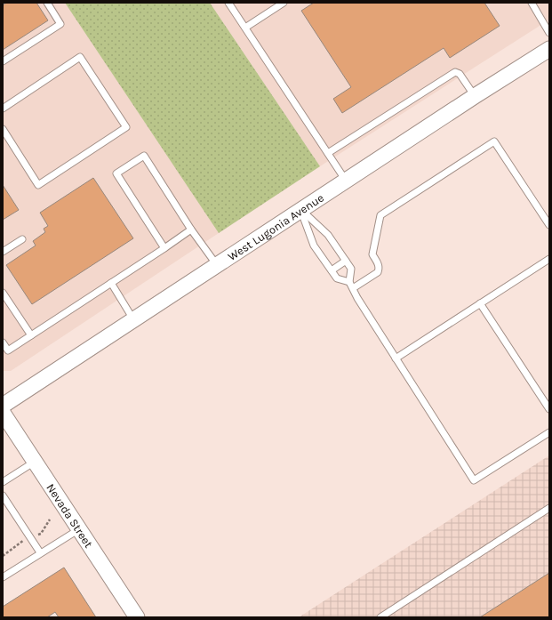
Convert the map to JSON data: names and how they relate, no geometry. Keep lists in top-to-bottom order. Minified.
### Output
{"streets":{"street":["West Lugonia Avenue","Nevada Street"]}}
